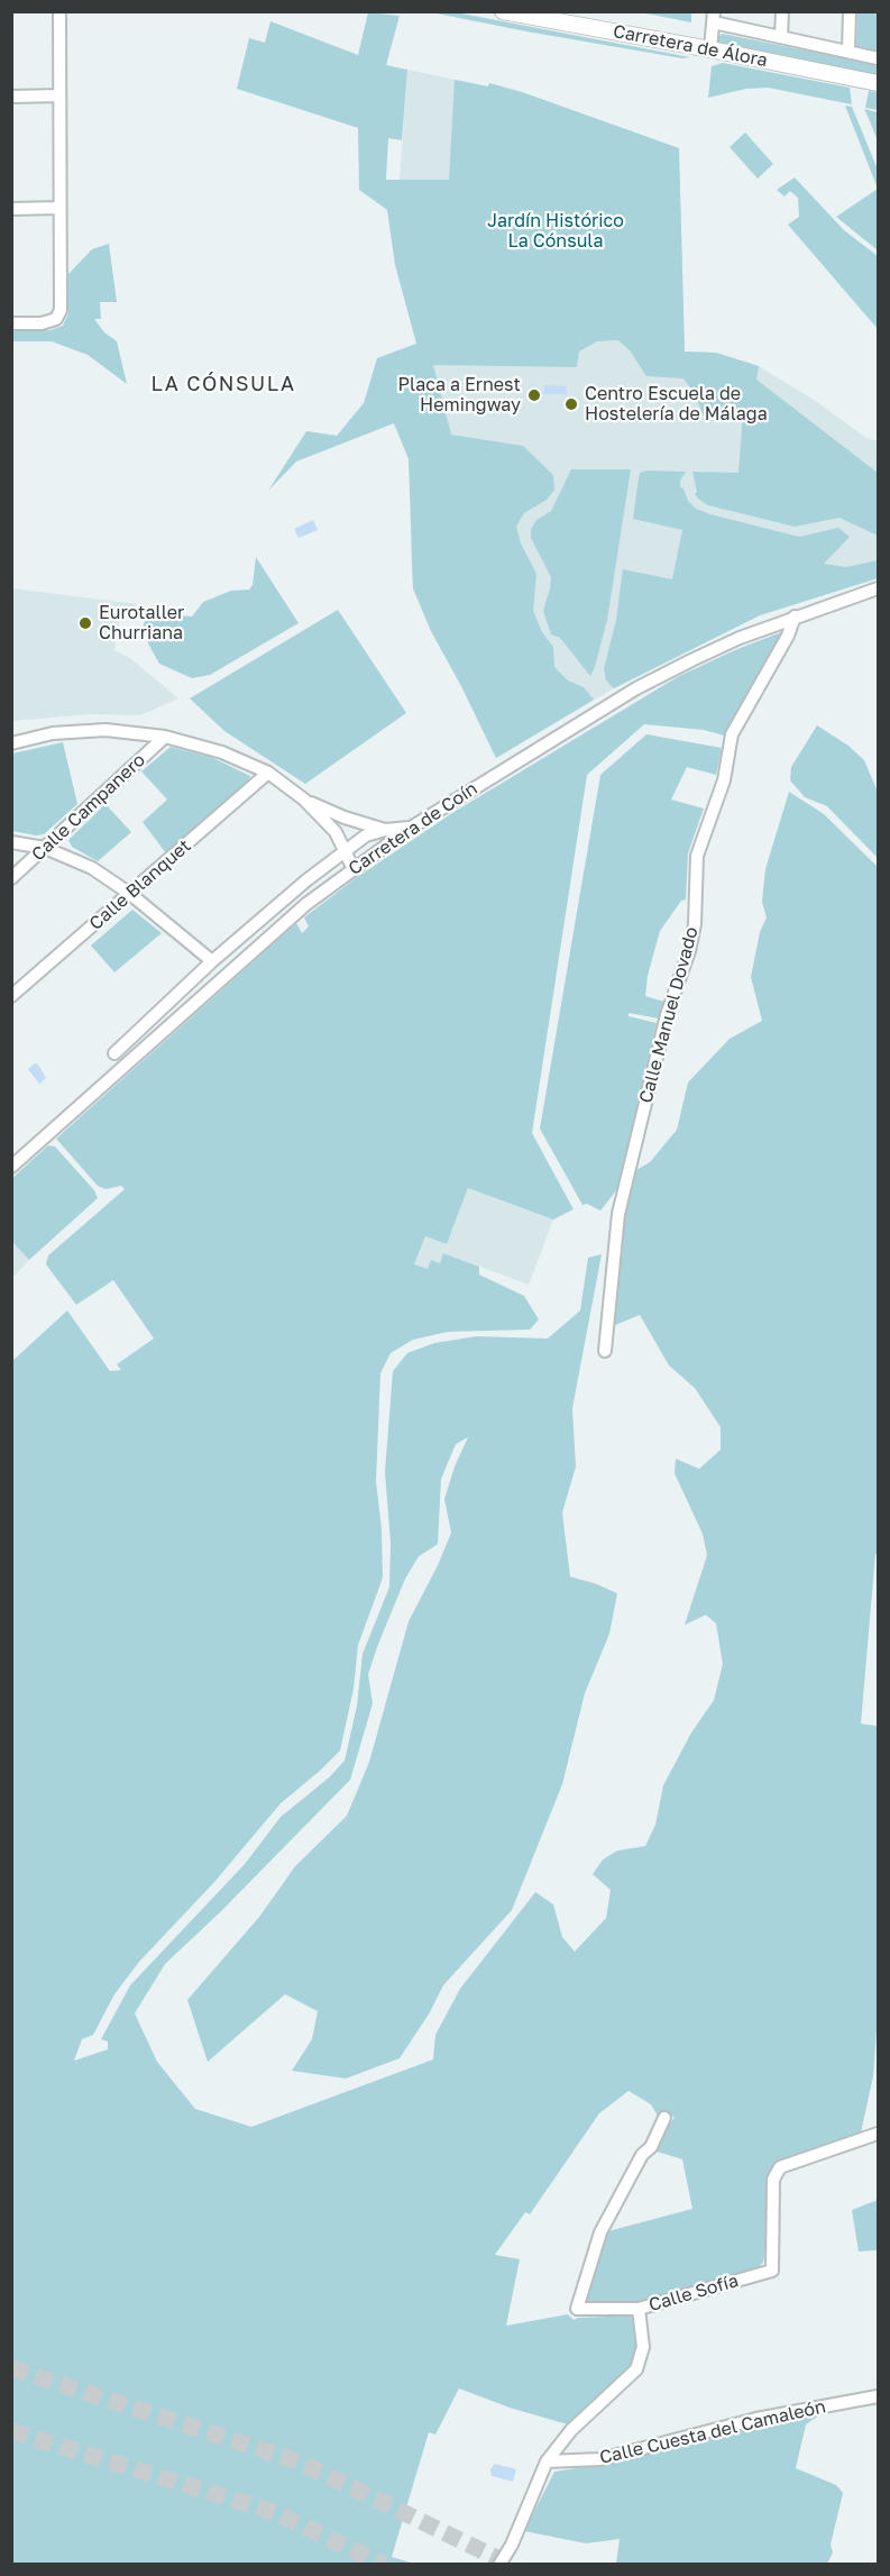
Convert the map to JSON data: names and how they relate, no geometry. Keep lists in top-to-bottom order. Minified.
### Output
{"streets":{"main road":["Carretera de Álora"],"street":["Calle Campanero","Carretera de Coín","Calle Blanquet","Calle Manuel Dovado","Calle Sofía","Calle Cuesta del Camaleón"]},"crossings":[["Carretera de Coín","Calle Manuel Dovado"]],"districts":["LA CÓNSULA"],"parks":["Jardín Histórico La Cónsula"],"places":["Placa a Ernest Hemingway","Centro Escuela de Hostelería de Málaga","Eurotaller Churriana"]}
